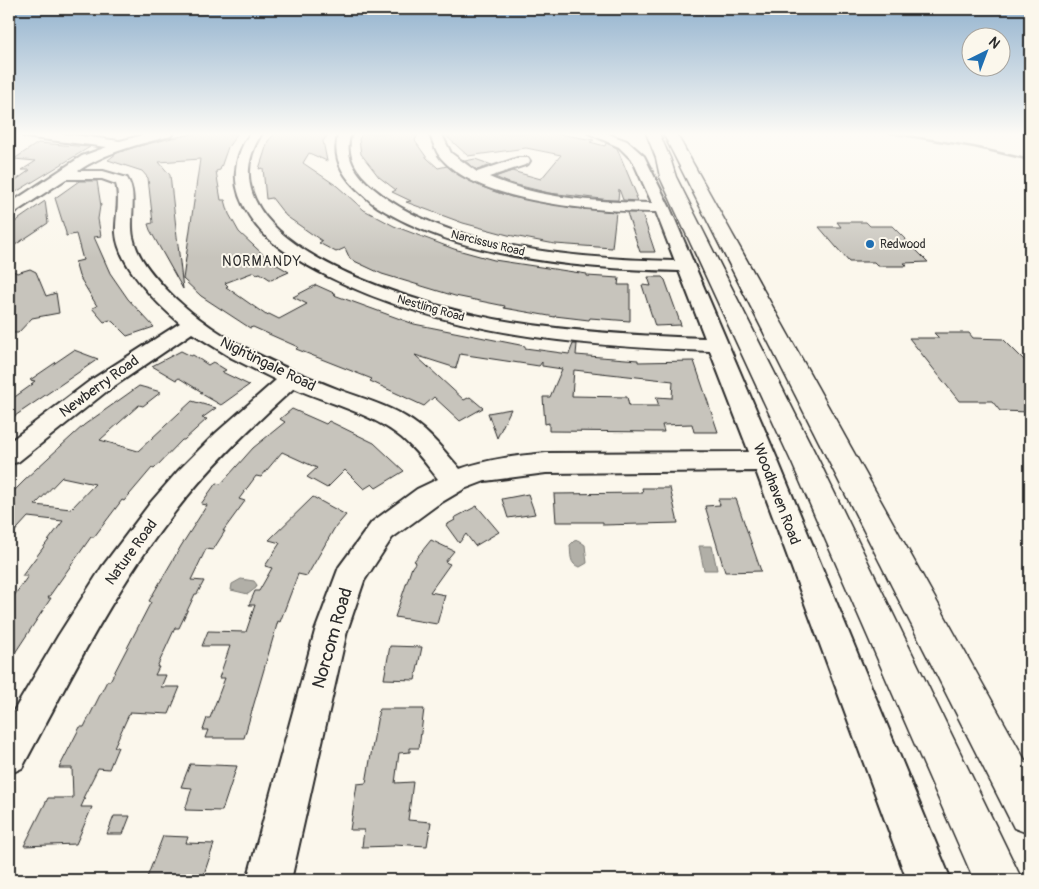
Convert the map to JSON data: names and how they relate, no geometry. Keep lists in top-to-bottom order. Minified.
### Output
{"streets":{"street":["Narcissus Road","Nestling Road","Nightingale Road","Newberry Road","Woodhaven Road","Nature Road","Norcom Road"]},"crossings":[["Narcissus Road","Woodhaven Road"],["Nestling Road","Woodhaven Road"],["Nightingale Road","Newberry Road"],["Nightingale Road","Nature Road"],["Nightingale Road","Norcom Road"],["Woodhaven Road","Norcom Road"]],"districts":["NORMANDY"],"places":["Redwood"],"north":"top right"}
